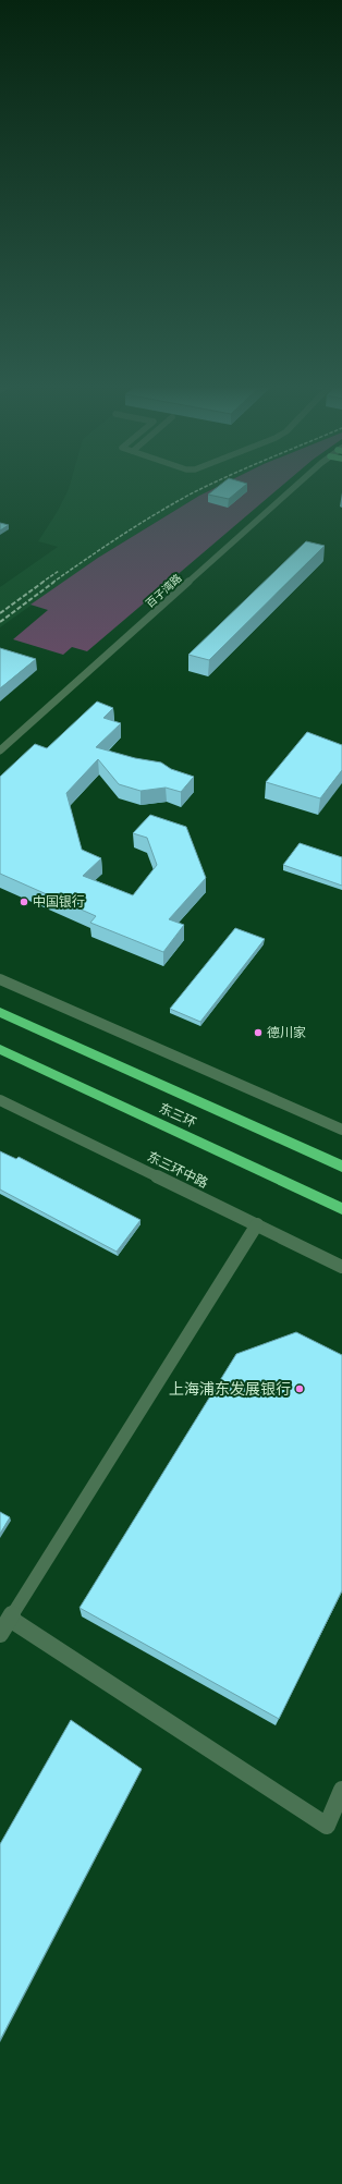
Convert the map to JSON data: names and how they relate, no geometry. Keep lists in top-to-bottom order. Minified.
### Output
{"streets":{"highway":["东三环"],"street":["百子湾路","东三环中路"]},"places":["中国银行","德川家","上海浦东发展银行"]}
